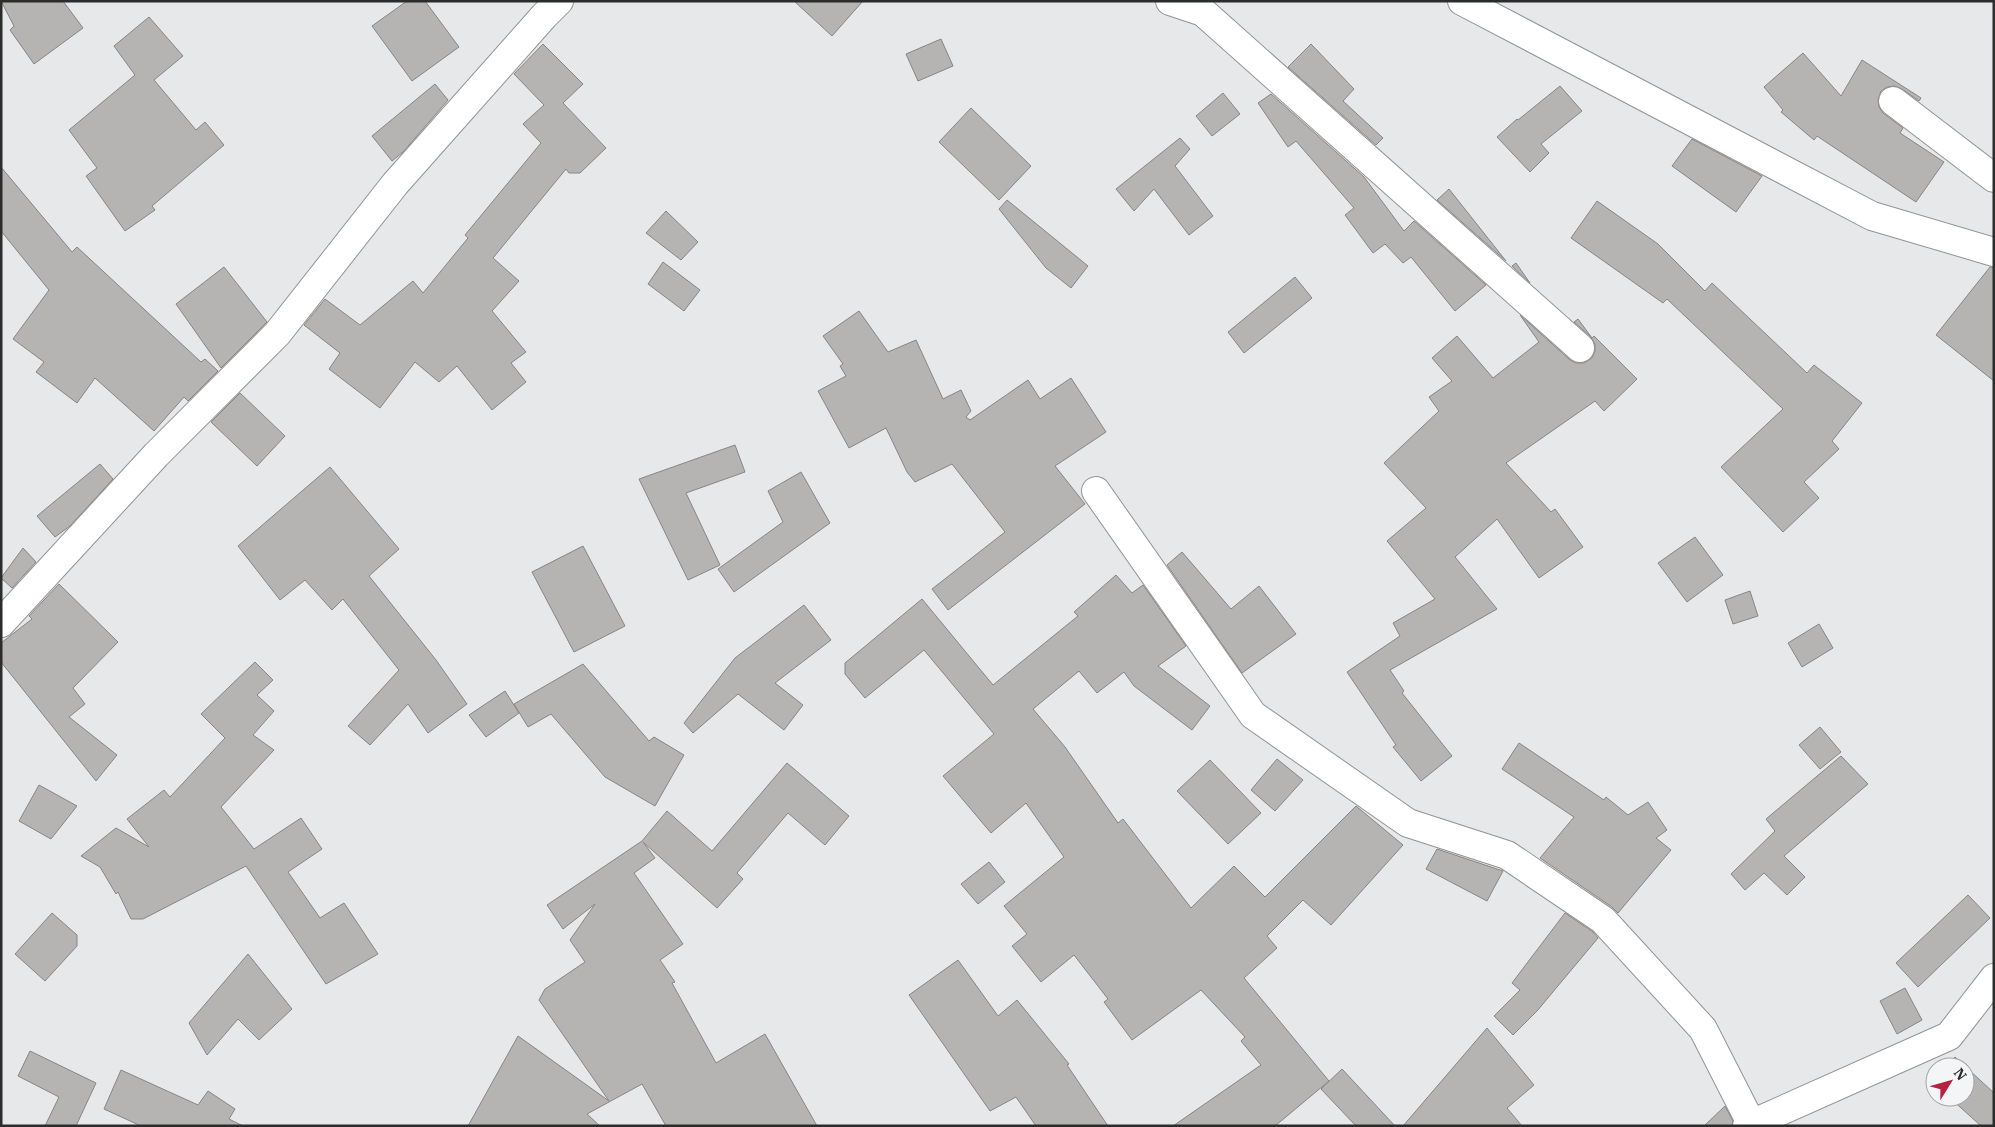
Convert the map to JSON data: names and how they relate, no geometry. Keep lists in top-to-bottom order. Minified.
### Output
{"north":"top right"}
